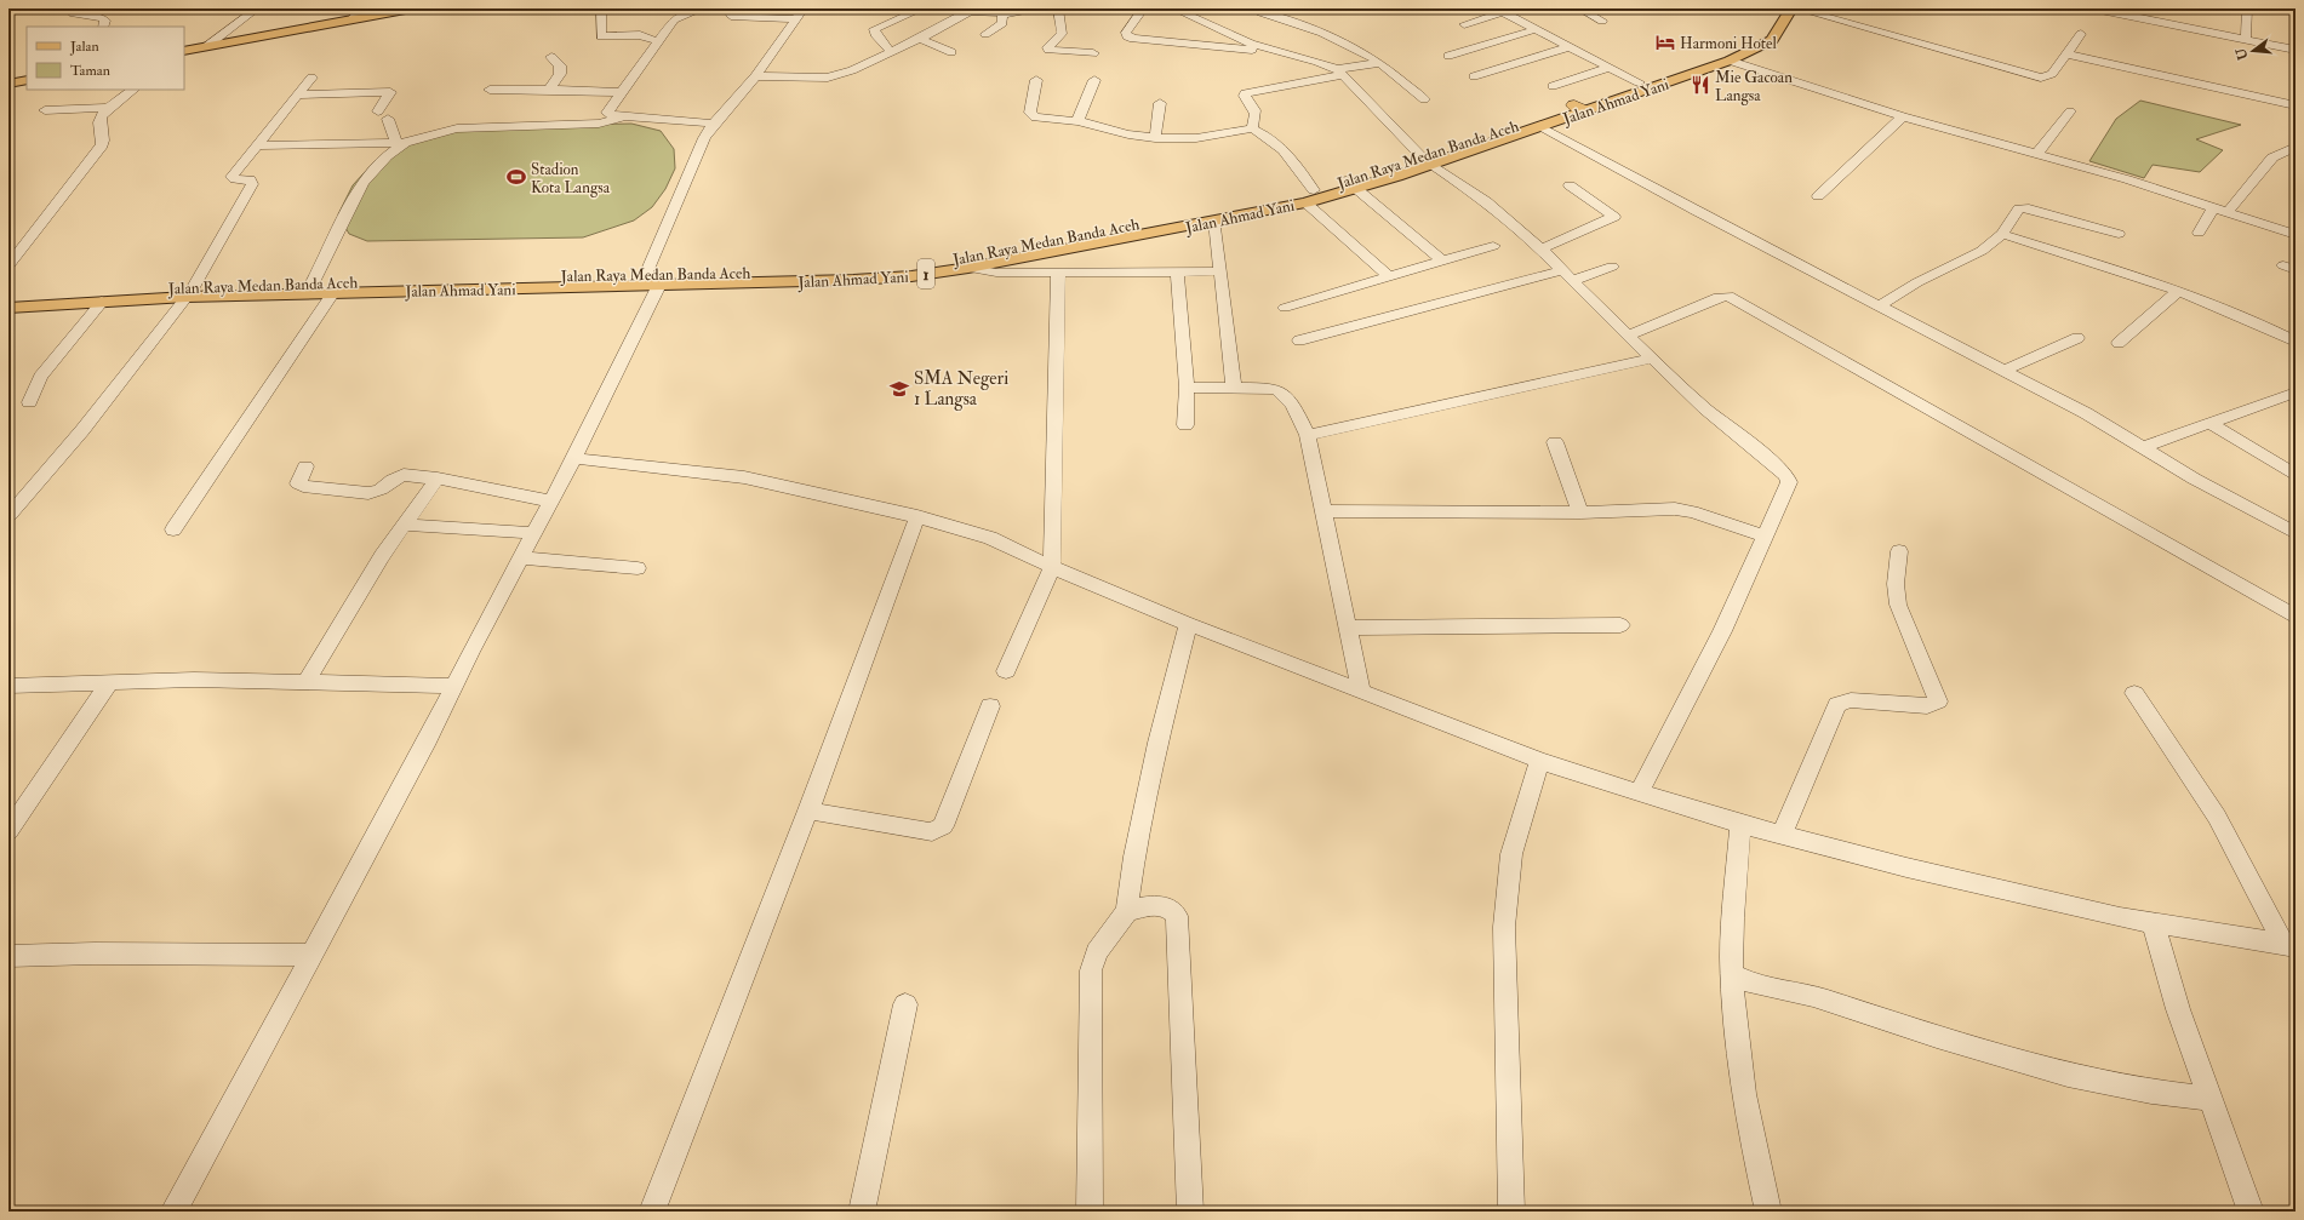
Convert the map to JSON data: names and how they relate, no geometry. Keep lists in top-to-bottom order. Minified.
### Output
{"streets":{"main road":["Jalan Ahmad Yani","Jalan Raya Medan Banda Aceh","1"]},"crossings":[["Jalan Ahmad Yani","Jalan Raya Medan Banda Aceh"]],"places":{"hotel":["Harmoni Hotel"],"restaurant":["Mie Gacoan Langsa"],"sports":["Stadion Kota Langsa"],"school or university":["SMA Negeri 1 Langsa"]},"legend":["Jalan","Taman"],"north":"left"}
